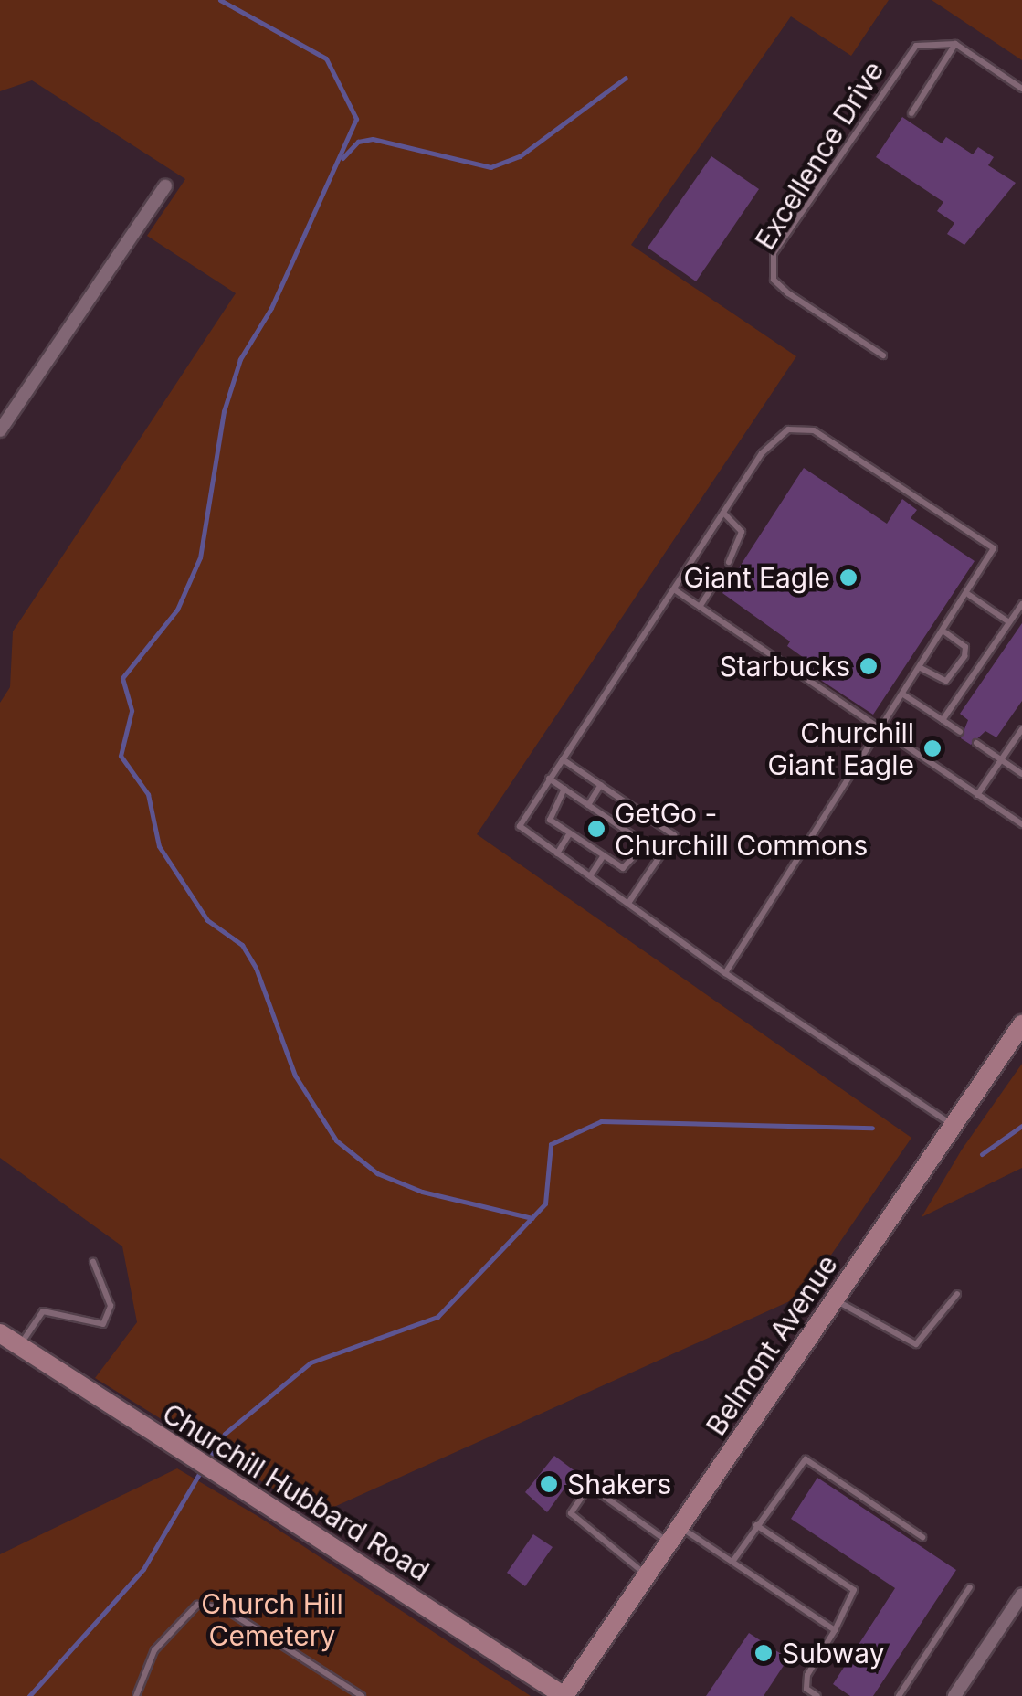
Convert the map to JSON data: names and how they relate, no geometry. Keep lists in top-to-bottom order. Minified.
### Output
{"streets":{"main road":["Belmont Avenue","Churchill Hubbard Road"],"lane":["Excellence Drive"]},"crossings":[["Belmont Avenue","Churchill Hubbard Road"]],"parks":["Church Hill Cemetery"],"places":["Giant Eagle","Starbucks","Churchill Giant Eagle","GetGo - Churchill Commons","Shakers","Subway"]}
